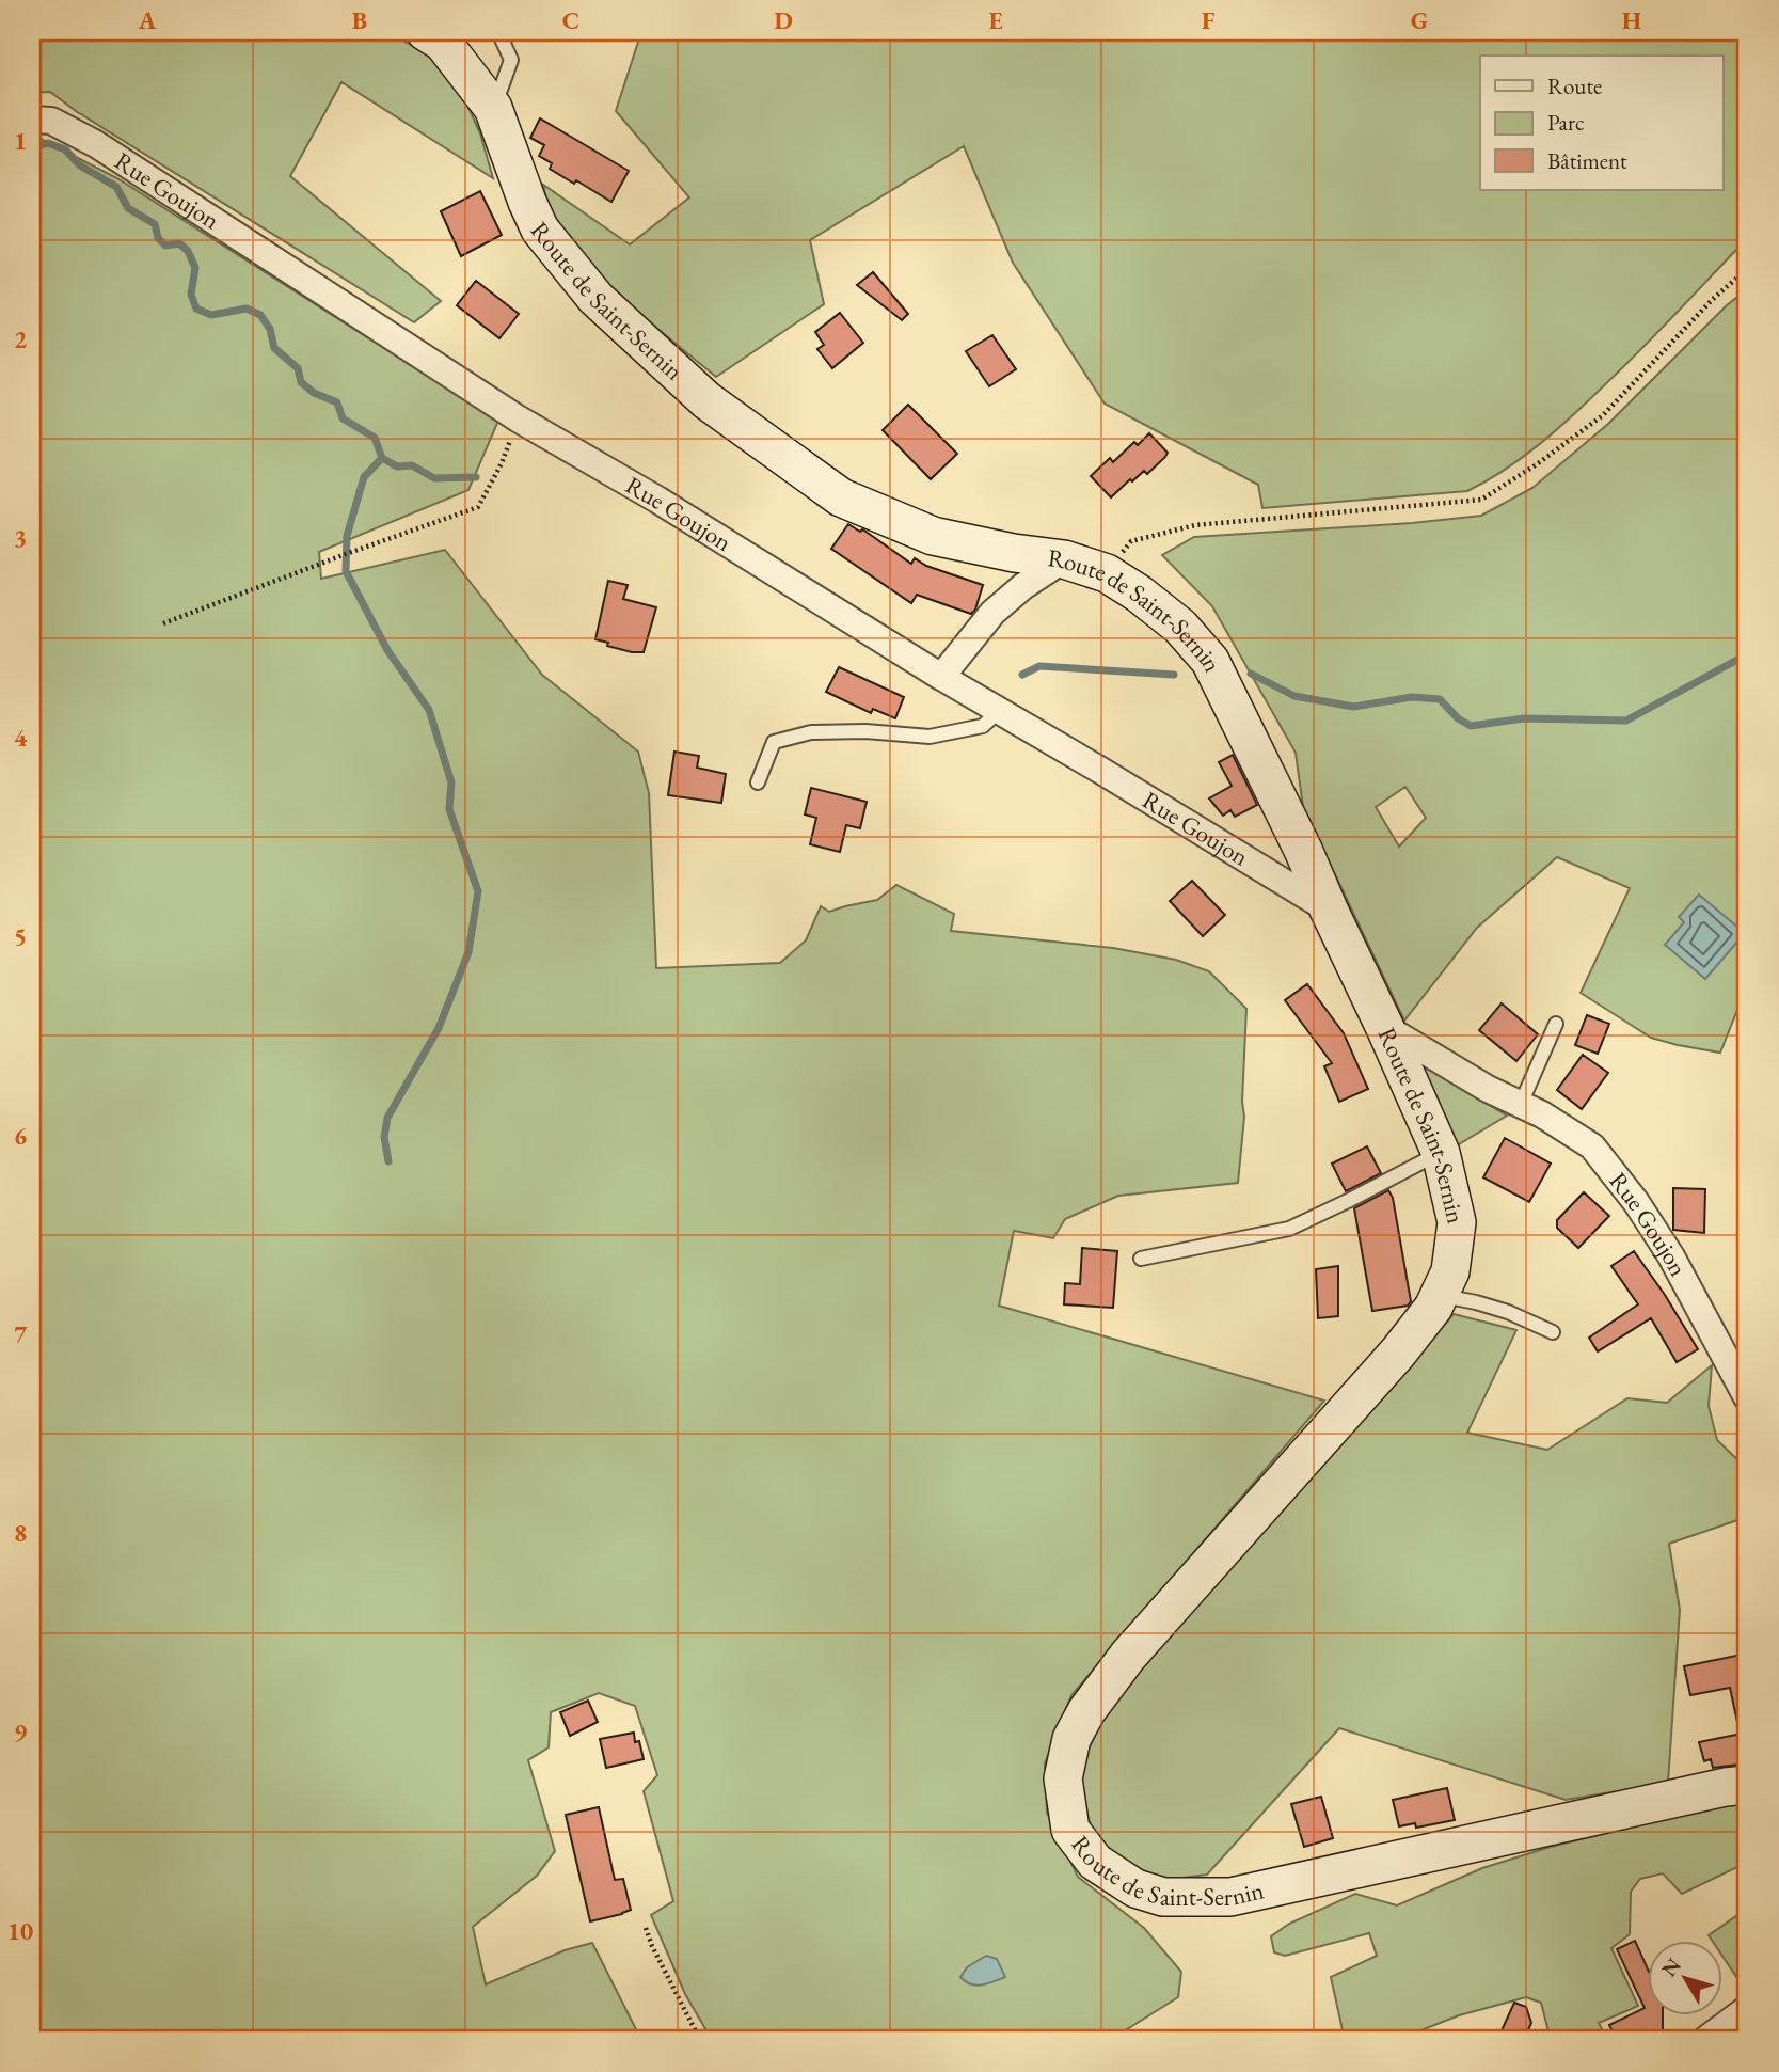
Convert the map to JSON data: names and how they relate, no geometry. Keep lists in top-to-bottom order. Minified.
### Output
{"streets":{"street":["Rue Goujon","Route de Saint-Sernin"]},"crossings":[["Rue Goujon","Route de Saint-Sernin"]],"legend":["Route","Parc","Bâtiment"],"north":"top left","grid":{"columns":["A","B","C","D","E","F","G","H"],"rows":["1","2","3","4","5","6","7","8","9","10"]}}
